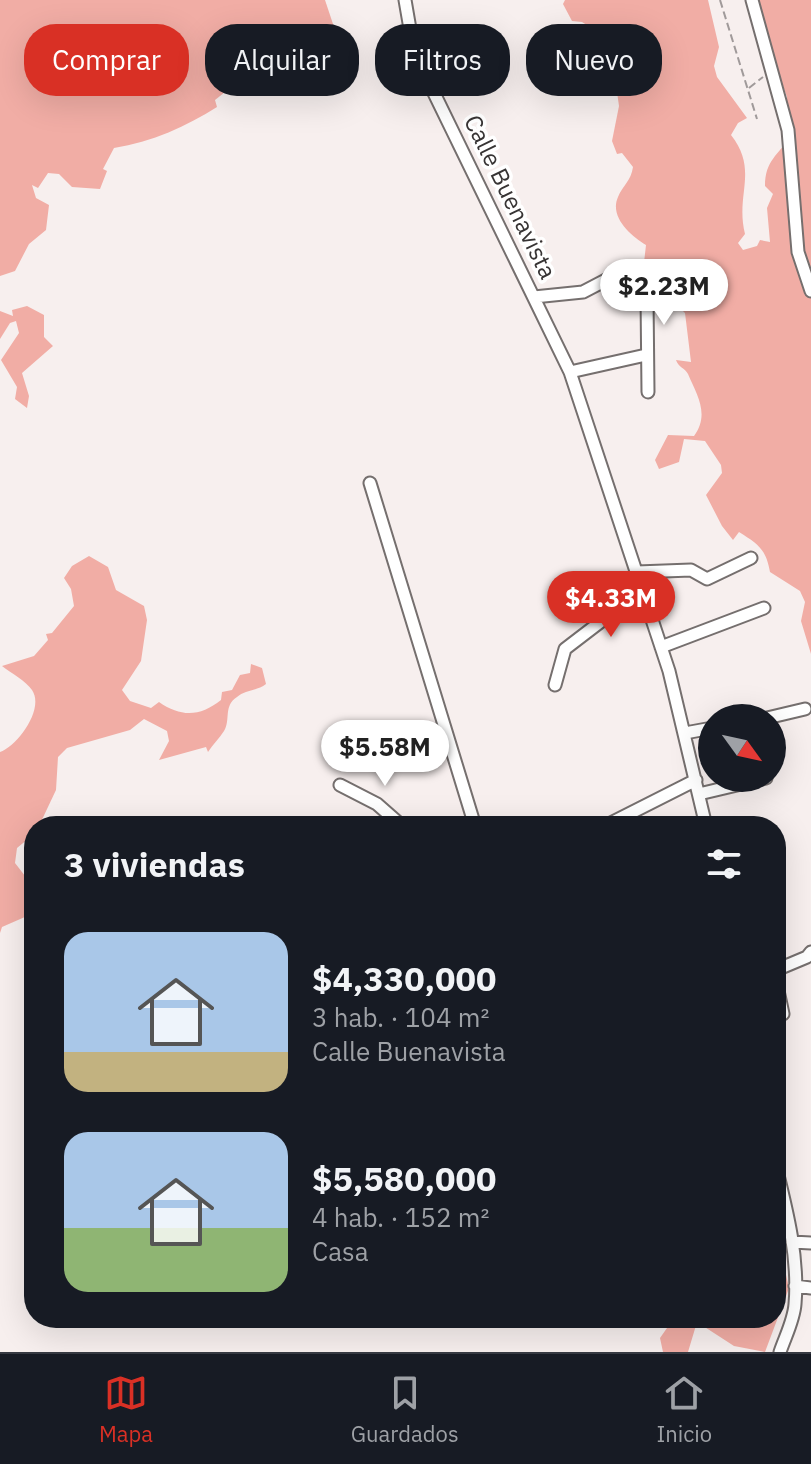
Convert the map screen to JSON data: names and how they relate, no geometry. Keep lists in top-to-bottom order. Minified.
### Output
{"streets":{"street":["Calle Buenavista"]},"north":"bottom right","page":{"chip":["Comprar","Alquilar","Filtros","Nuevo"],"price":["$2.23M","$4.33M","$5.58M"],"heading":"3 viviendas","list":[{"name":"$4,330,000","note":"3 hab. · 104 m² · Calle Buenavista"},{"name":"$5,580,000","note":"4 hab. · 152 m² · Casa"}],"tabs":["Mapa","Guardados","Inicio"]}}
